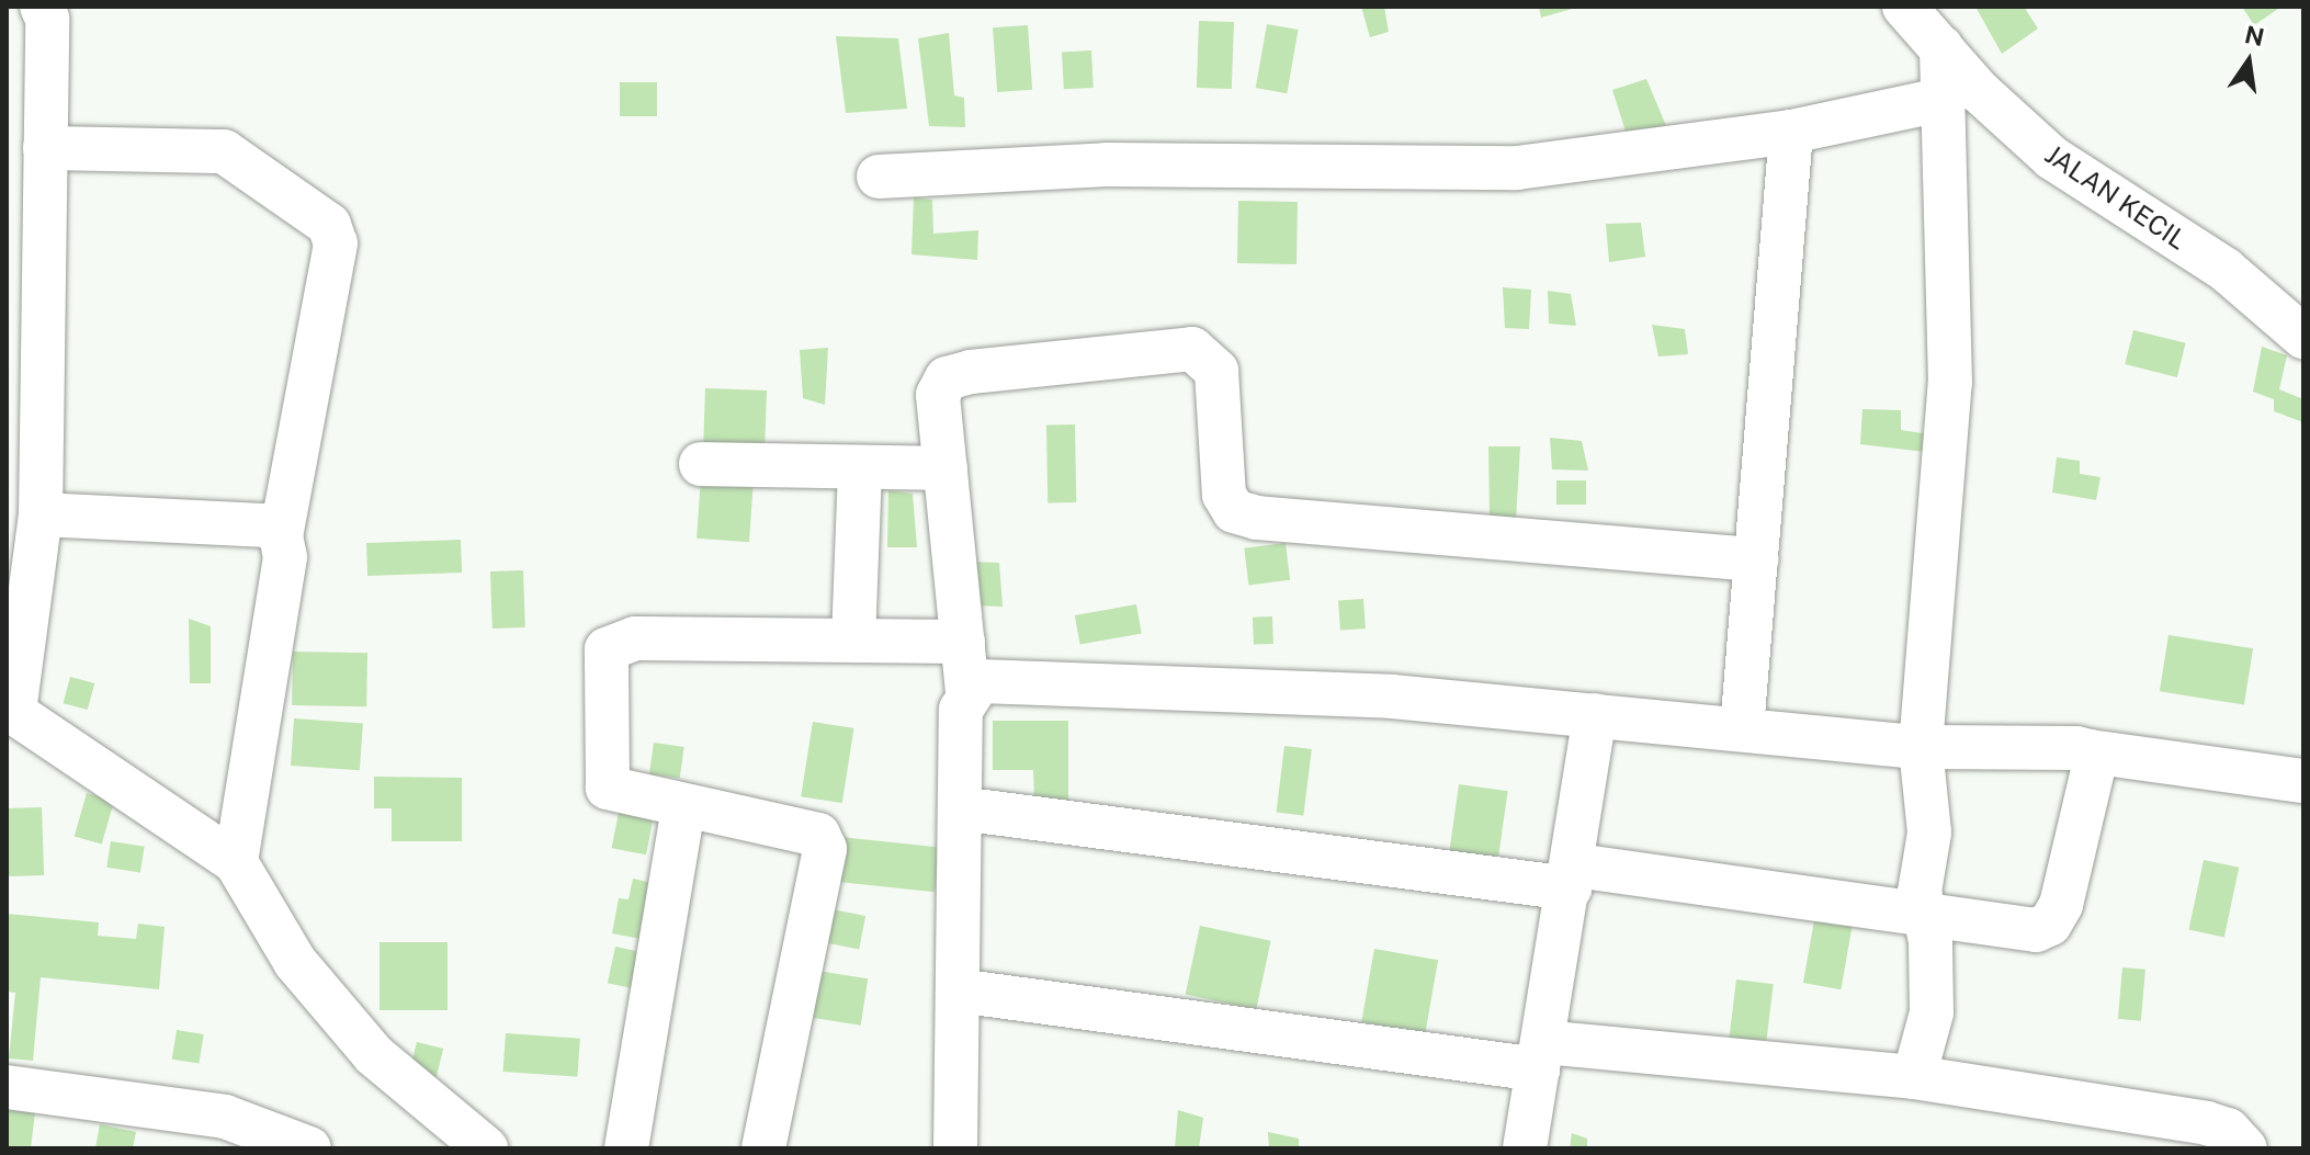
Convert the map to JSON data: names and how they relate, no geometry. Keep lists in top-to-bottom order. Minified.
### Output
{"streets":{"street":["JALAN KECIL"]},"north":"top"}
